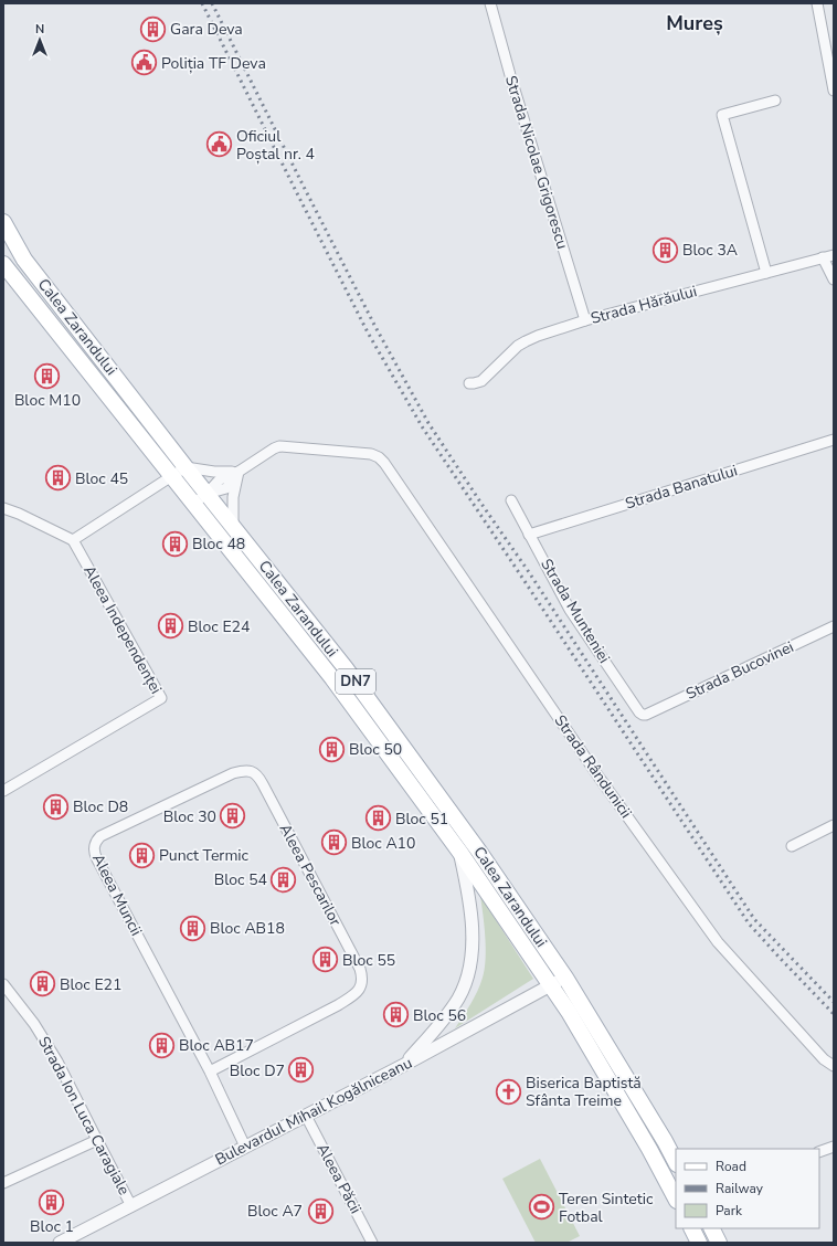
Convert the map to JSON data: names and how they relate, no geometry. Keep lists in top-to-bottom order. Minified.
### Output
{"streets":{"main road":["Calea Zarandului","DN7"],"street":["Strada Nicolae Grigorescu","Strada Hărăului","Strada Banatului","Strada Munteniei","Aleea Independenței","Strada Bucovinei","Strada Rândunicii","Aleea Pescarilor","Aleea Muncii","Bulevardul Mihail Kogălniceanu","Strada Ion Luca Caragiale","Aleea Păcii"]},"crossings":[["Strada Nicolae Grigorescu","Strada Hărăului"],["Calea Zarandului","Bulevardul Mihail Kogălniceanu"],["Strada Banatului","Strada Munteniei"],["Strada Munteniei","Strada Bucovinei"],["Aleea Pescarilor","Aleea Muncii"],["Aleea Muncii","Bulevardul Mihail Kogălniceanu"],["Bulevardul Mihail Kogălniceanu","Strada Ion Luca Caragiale"],["Bulevardul Mihail Kogălniceanu","Aleea Păcii"]],"districts":["Mureș"],"places":{"building":["Gara Deva","Bloc 3A","Bloc M10","Bloc 45","Bloc 48","Bloc E24","Bloc 50","Bloc D8","Bloc 30","Bloc 51","Bloc A10","Punct Termic","Bloc 54","Bloc AB18","Bloc 55","Bloc E21","Bloc 56","Bloc AB17","Bloc D7","Bloc 1","Bloc A7"],"public building":["Poliția TF Deva","Oficiul Poștal nr. 4"],"church":["Biserica Baptistă Sfânta Treime"],"sports":["Teren Sintetic Fotbal"]},"legend":["Road","Railway","Park"],"north":"top"}
